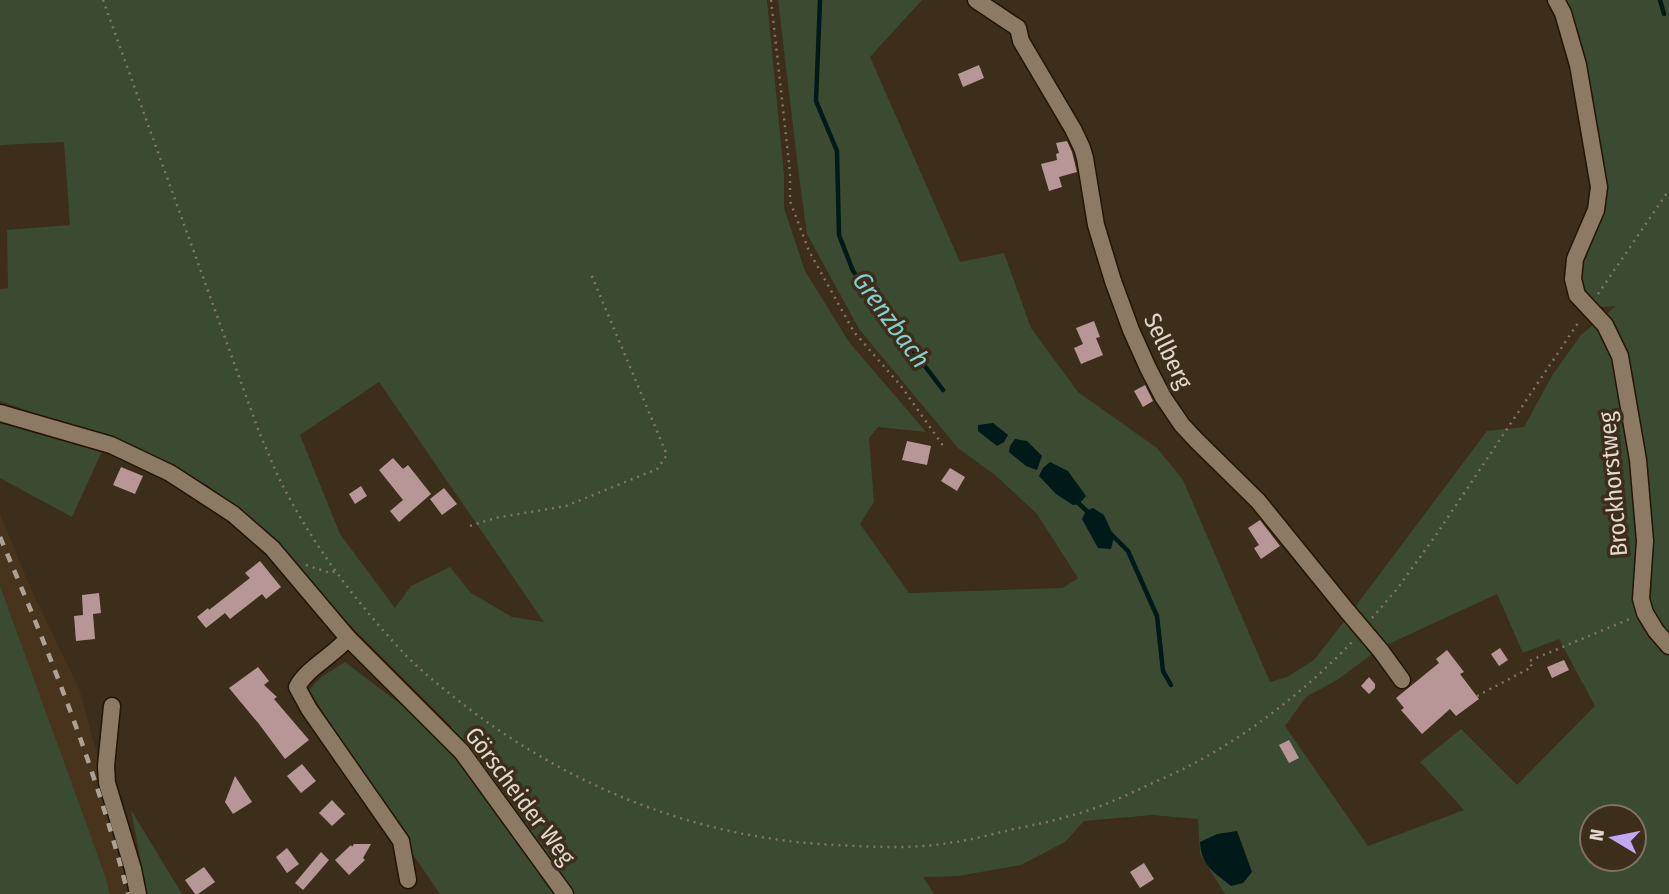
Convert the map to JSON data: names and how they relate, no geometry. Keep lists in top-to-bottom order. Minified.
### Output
{"streets":{"street":["Sellberg","Brockhorstweg","Görscheider Weg"]},"water":["Grenzbach"],"north":"left"}
